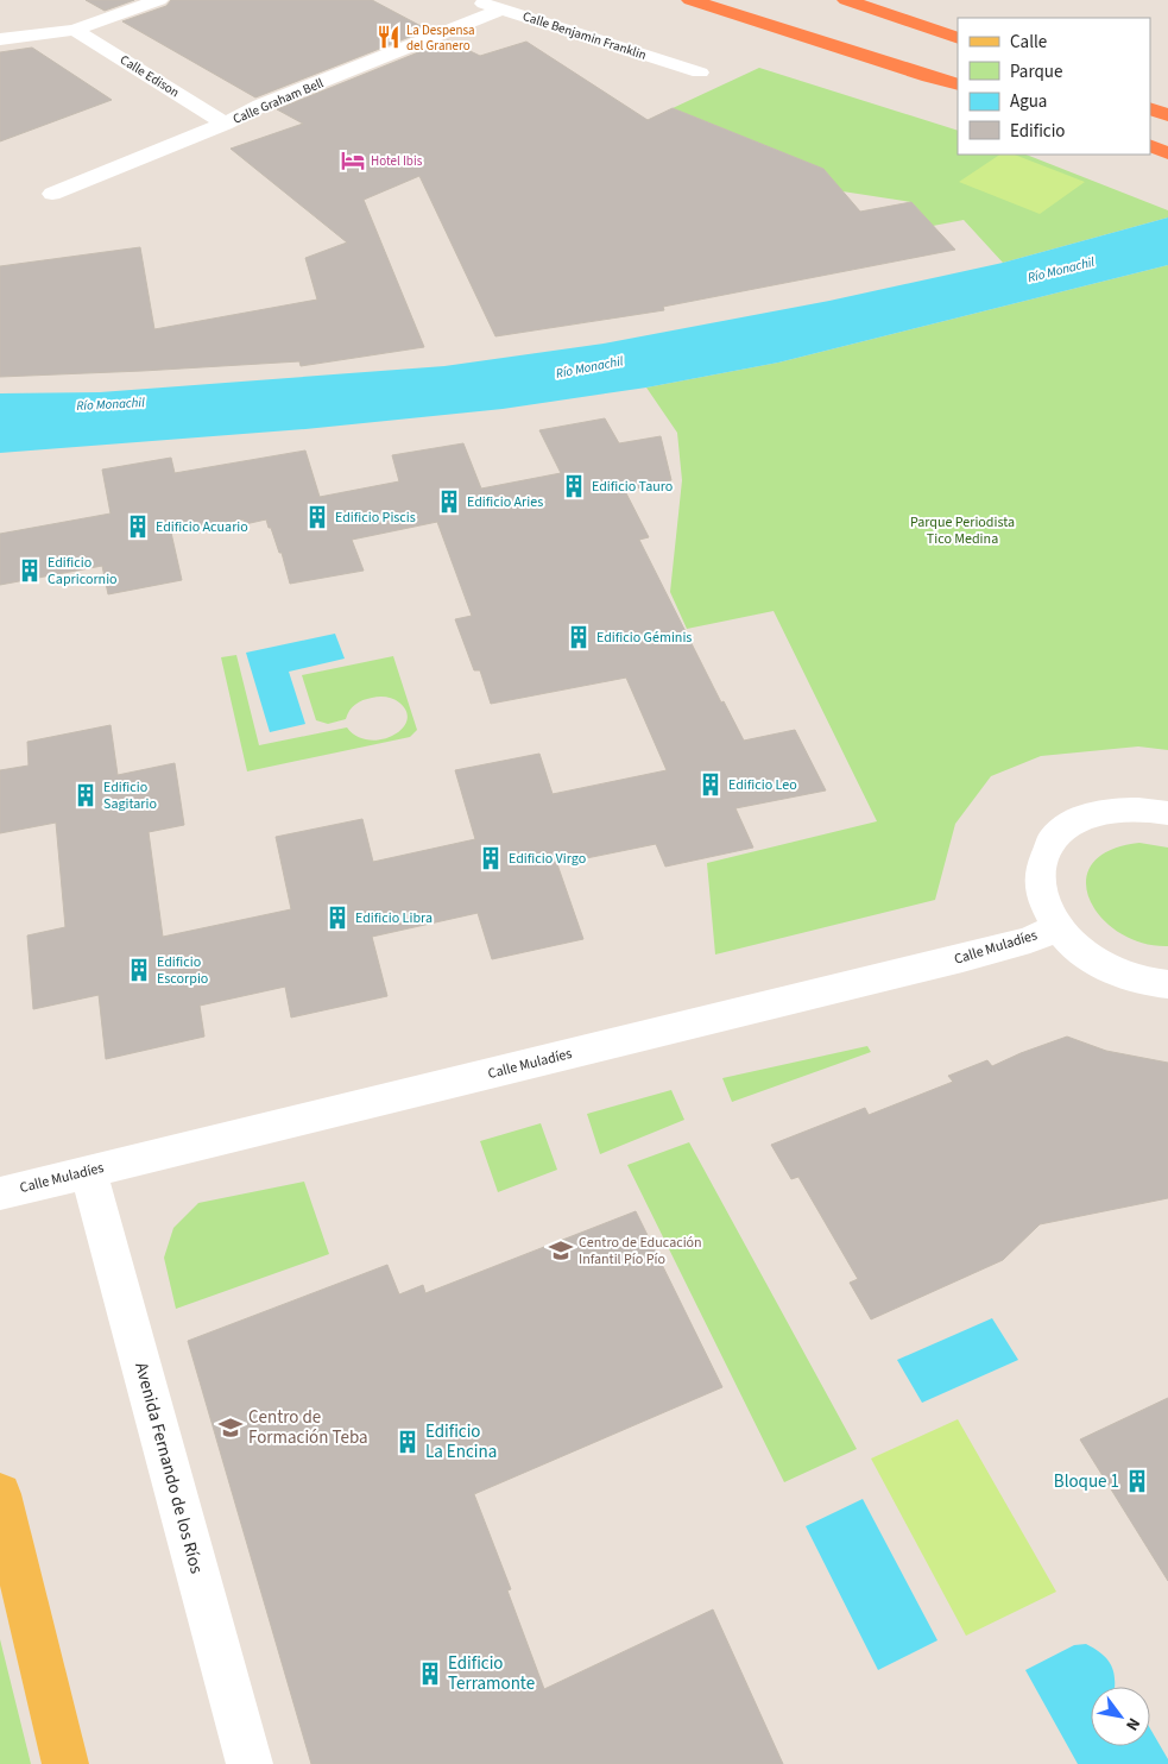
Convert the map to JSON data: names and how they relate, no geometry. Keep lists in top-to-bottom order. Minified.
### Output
{"streets":{"street":["Calle Benjamin Franklin","Calle Edison","Calle Graham Bell","Calle Muladíes","Avenida Fernando de los Ríos"]},"crossings":[["Calle Benjamin Franklin","Calle Graham Bell"],["Calle Edison","Calle Graham Bell"],["Calle Muladíes","Avenida Fernando de los Ríos"]],"water":["Río Monachil"],"parks":["Parque Periodista Tico Medina"],"places":{"restaurant":["La Despensa del Granero"],"hotel":["Hotel Ibis"],"building":["Edificio Tauro","Edificio Aries","Edificio Piscis","Edificio Acuario","Edificio Capricornio","Edificio Géminis","Edificio Leo","Edificio Sagitario","Edificio Virgo","Edificio Libra","Edificio Escorpio","Edificio La Encina","Bloque 1","Edificio Terramonte"],"school or university":["Centro de Educación Infantil Pío Pío","Centro de Formación Teba"]},"legend":["Calle","Parque","Agua","Edificio"],"north":"bottom right"}
